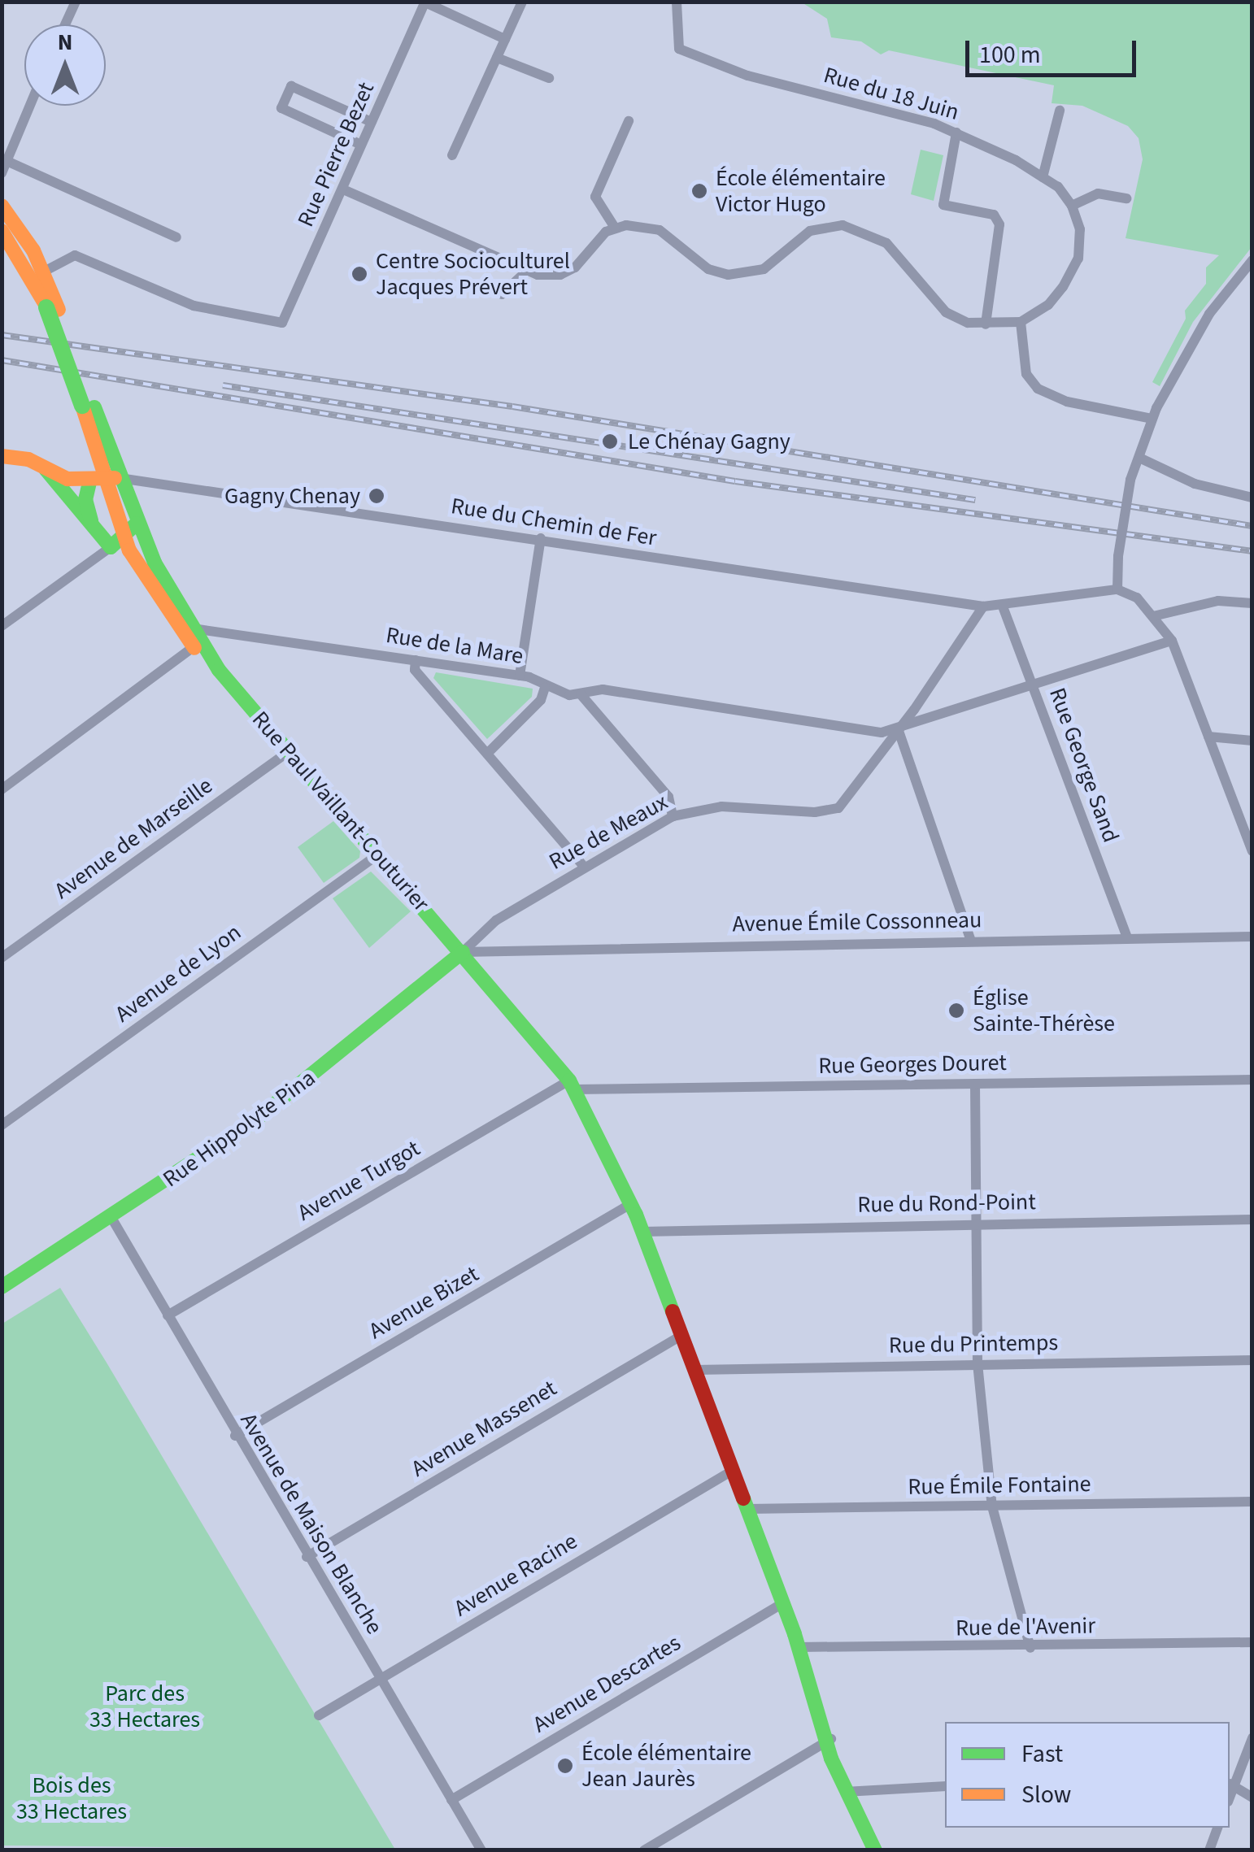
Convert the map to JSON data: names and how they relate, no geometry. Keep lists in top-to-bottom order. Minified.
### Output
{"streets":{"main road":["Rue Paul Vaillant-Couturier","Rue Hippolyte Pina"],"street":["Rue du 18 Juin","Rue Pierre Bezet","Rue du Chemin de Fer","Rue de la Mare","Rue George Sand","Rue de Meaux","Avenue de Marseille","Avenue Émile Cossonneau","Avenue de Lyon","Rue Georges Douret","Avenue Turgot","Rue du Rond-Point","Avenue Bizet","Rue du Printemps","Avenue Massenet","Rue Émile Fontaine","Avenue de Maison Blanche","Avenue Racine","Rue de l'Avenir","Avenue Descartes"]},"crossings":[["Rue du Chemin de Fer","Rue George Sand"],["Rue du Chemin de Fer","Rue Paul Vaillant-Couturier"],["Rue du Chemin de Fer","Rue de Meaux"],["Rue de la Mare","Rue Paul Vaillant-Couturier"],["Rue de la Mare","Rue de Meaux"],["Rue George Sand","Avenue Émile Cossonneau"],["Rue Paul Vaillant-Couturier","Rue de Meaux"],["Rue Paul Vaillant-Couturier","Avenue de Marseille"],["Rue Paul Vaillant-Couturier","Avenue Émile Cossonneau"],["Rue Paul Vaillant-Couturier","Avenue de Lyon"],["Rue Paul Vaillant-Couturier","Rue Georges Douret"],["Rue Paul Vaillant-Couturier","Rue Hippolyte Pina"],["Rue Paul Vaillant-Couturier","Avenue Turgot"],["Rue Paul Vaillant-Couturier","Rue du Rond-Point"],["Rue Paul Vaillant-Couturier","Avenue Bizet"],["Rue Paul Vaillant-Couturier","Rue du Printemps"],["Rue Paul Vaillant-Couturier","Avenue Massenet"],["Rue Paul Vaillant-Couturier","Rue Émile Fontaine"],["Rue Paul Vaillant-Couturier","Avenue Racine"],["Rue Paul Vaillant-Couturier","Rue de l'Avenir"],["Rue Paul Vaillant-Couturier","Avenue Descartes"],["Rue de Meaux","Avenue Émile Cossonneau"],["Rue de Meaux","Rue Hippolyte Pina"],["Avenue Émile Cossonneau","Rue Hippolyte Pina"],["Rue Georges Douret","Avenue Turgot"],["Rue Hippolyte Pina","Avenue de Maison Blanche"],["Avenue Turgot","Avenue de Maison Blanche"],["Avenue Bizet","Avenue de Maison Blanche"],["Avenue Massenet","Avenue de Maison Blanche"],["Avenue de Maison Blanche","Avenue Racine"],["Avenue de Maison Blanche","Avenue Descartes"]],"parks":["Parc des 33 Hectares","Bois des 33 Hectares"],"places":["École élémentaire Victor Hugo","Centre Socioculturel Jacques Prévert","Le Chénay Gagny","Gagny Chenay","Église Sainte-Thérèse","École élémentaire Jean Jaurès"],"legend":["Fast","Slow"],"scale_bar":"100 m","north":"top"}
